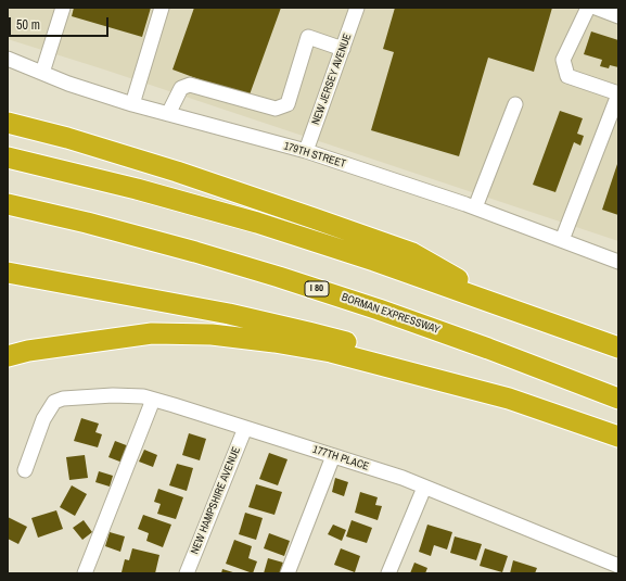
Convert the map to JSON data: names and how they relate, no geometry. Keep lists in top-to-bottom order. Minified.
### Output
{"streets":{"highway":["I 80","BORMAN EXPRESSWAY"],"street":["NEW JERSEY AVENUE","179TH STREET","177TH PLACE","NEW HAMPSHIRE AVENUE"]},"crossings":[["NEW JERSEY AVENUE","179TH STREET"],["177TH PLACE","NEW HAMPSHIRE AVENUE"]],"scale_bar":"50 m"}
